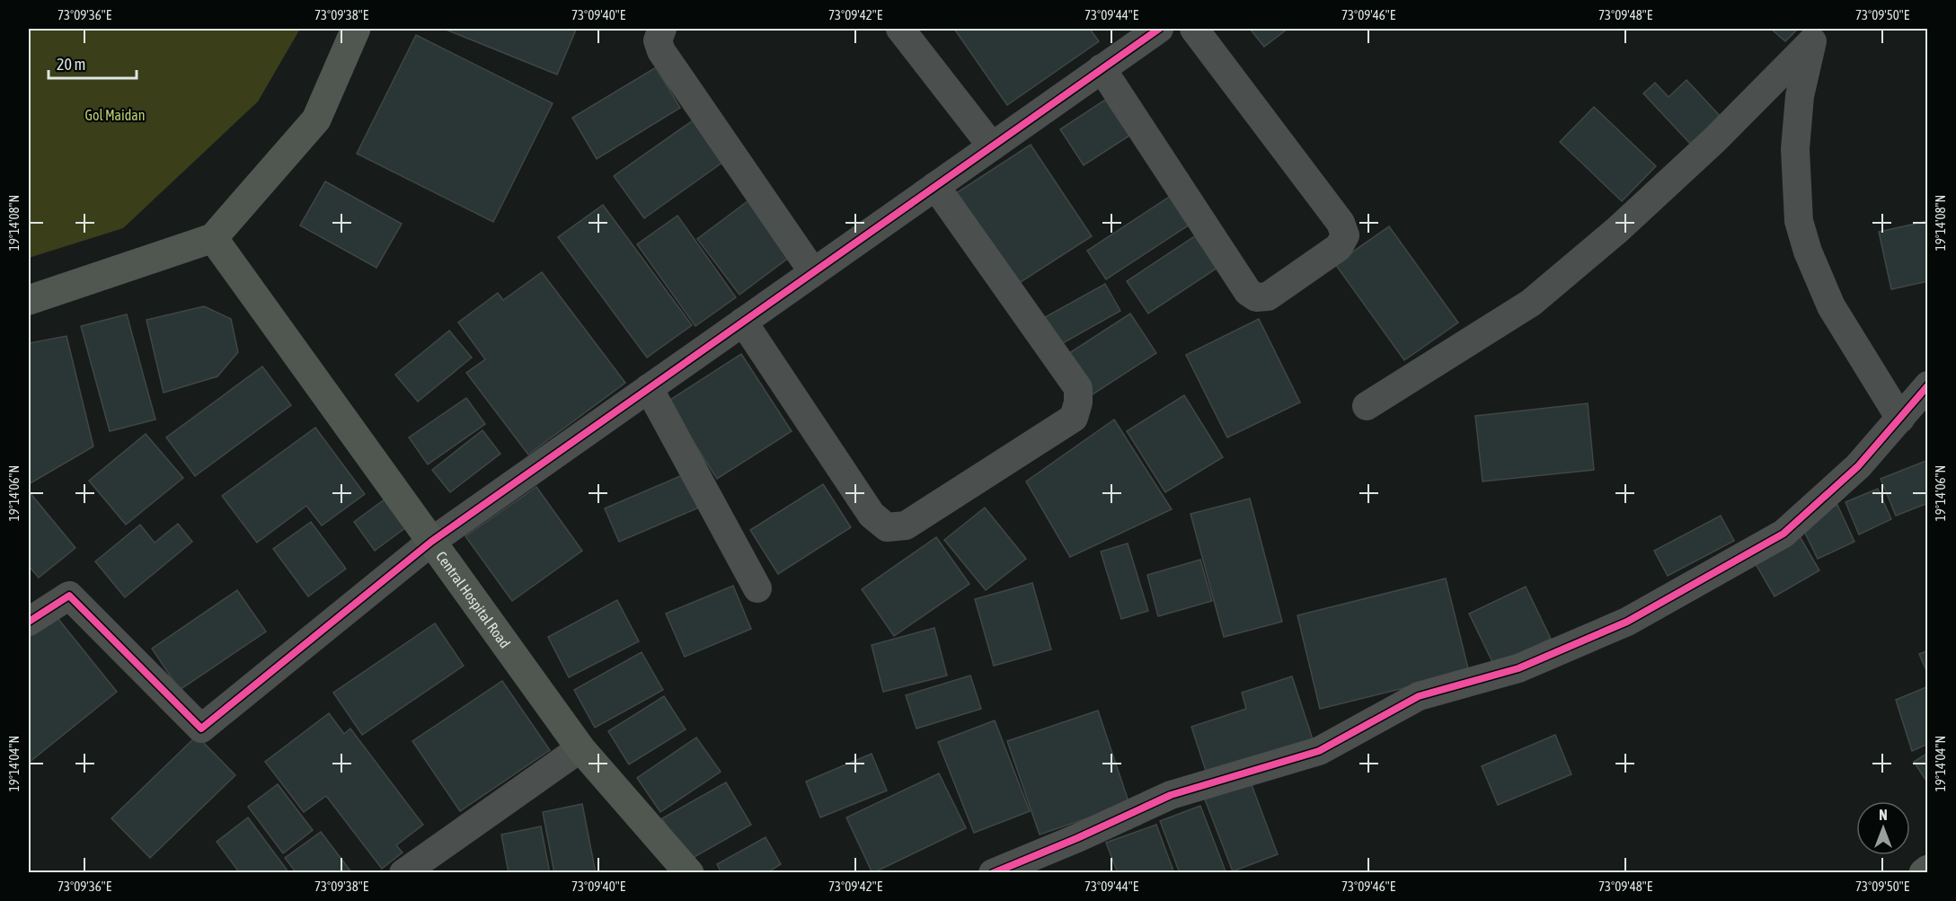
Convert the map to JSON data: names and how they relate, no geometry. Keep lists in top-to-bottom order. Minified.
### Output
{"streets":{"street":["Central Hospital Road"]},"parks":["Gol Maidan"],"scale_bar":"20 m","north":"top","coordinates":["73°09'36\"E","73°09'38\"E","73°09'40\"E","73°09'42\"E","73°09'44\"E","73°09'46\"E","73°09'48\"E","73°09'50\"E","19°14'08\"N","19°14'06\"N","19°14'04\"N"]}
